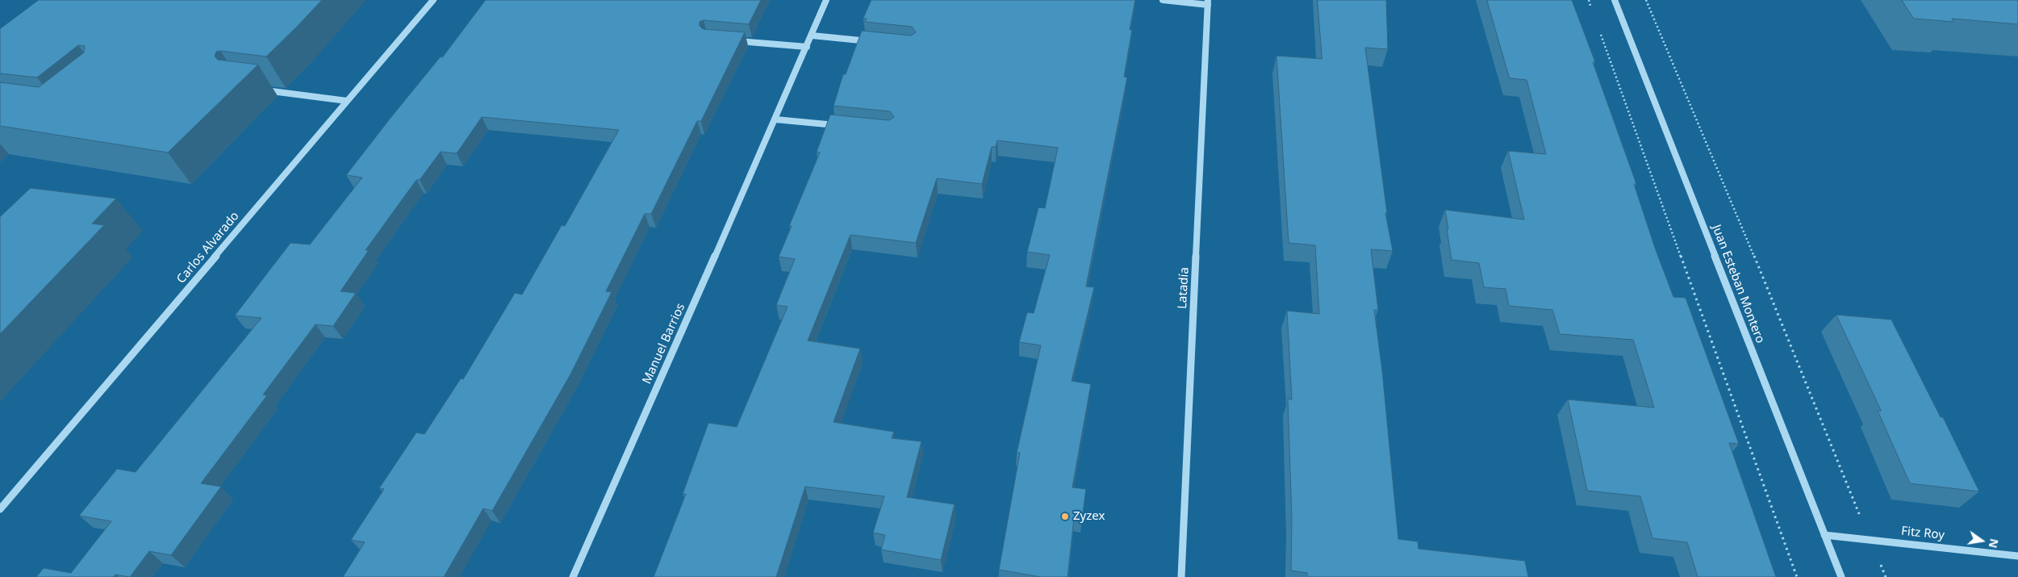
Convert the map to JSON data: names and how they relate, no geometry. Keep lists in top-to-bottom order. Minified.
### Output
{"streets":{"street":["Carlos Alvarado","Juan Esteban Montero","Latadía","Manuel Barrios","Fitz Roy"]},"crossings":[["Juan Esteban Montero","Fitz Roy"]],"places":["Zyzex"],"north":"right"}
